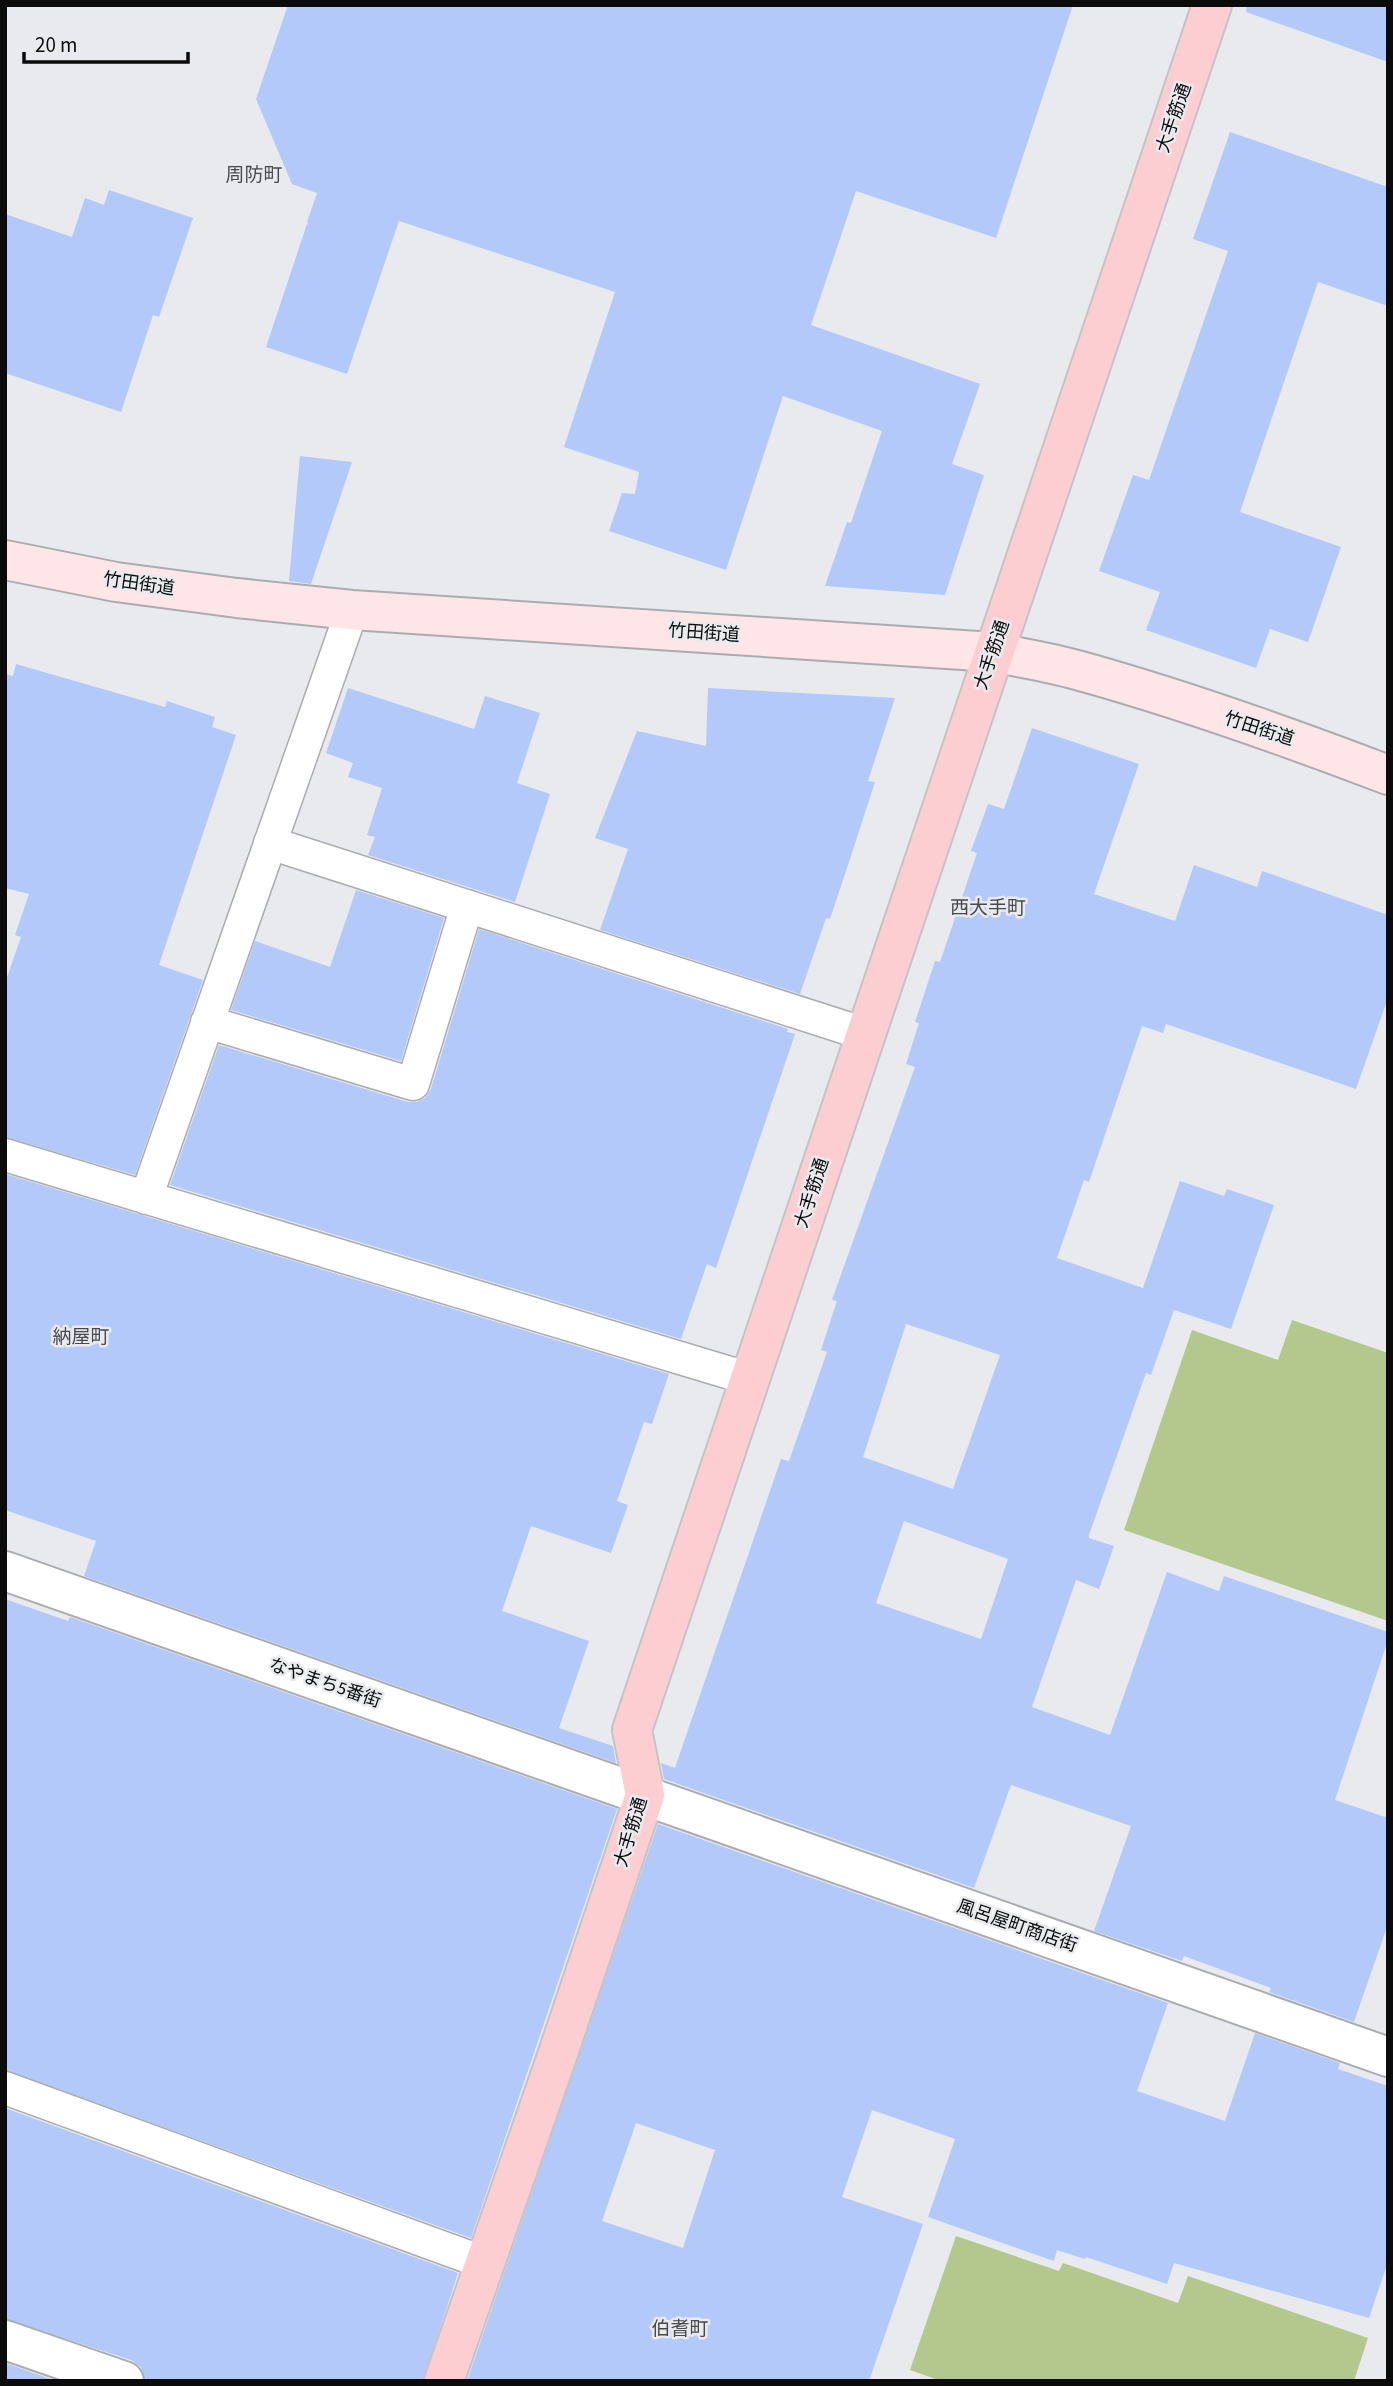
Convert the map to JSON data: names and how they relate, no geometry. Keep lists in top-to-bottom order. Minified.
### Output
{"streets":{"main road":["大手筋通","竹田街道"],"street":["なやまち5番街","風呂屋町商店街"]},"crossings":[["大手筋通","竹田街道"],["大手筋通","なやまち5番街"],["大手筋通","風呂屋町商店街"],["なやまち5番街","風呂屋町商店街"]],"districts":["周防町","西大手町","納屋町","伯耆町"],"scale_bar":"20 m"}
